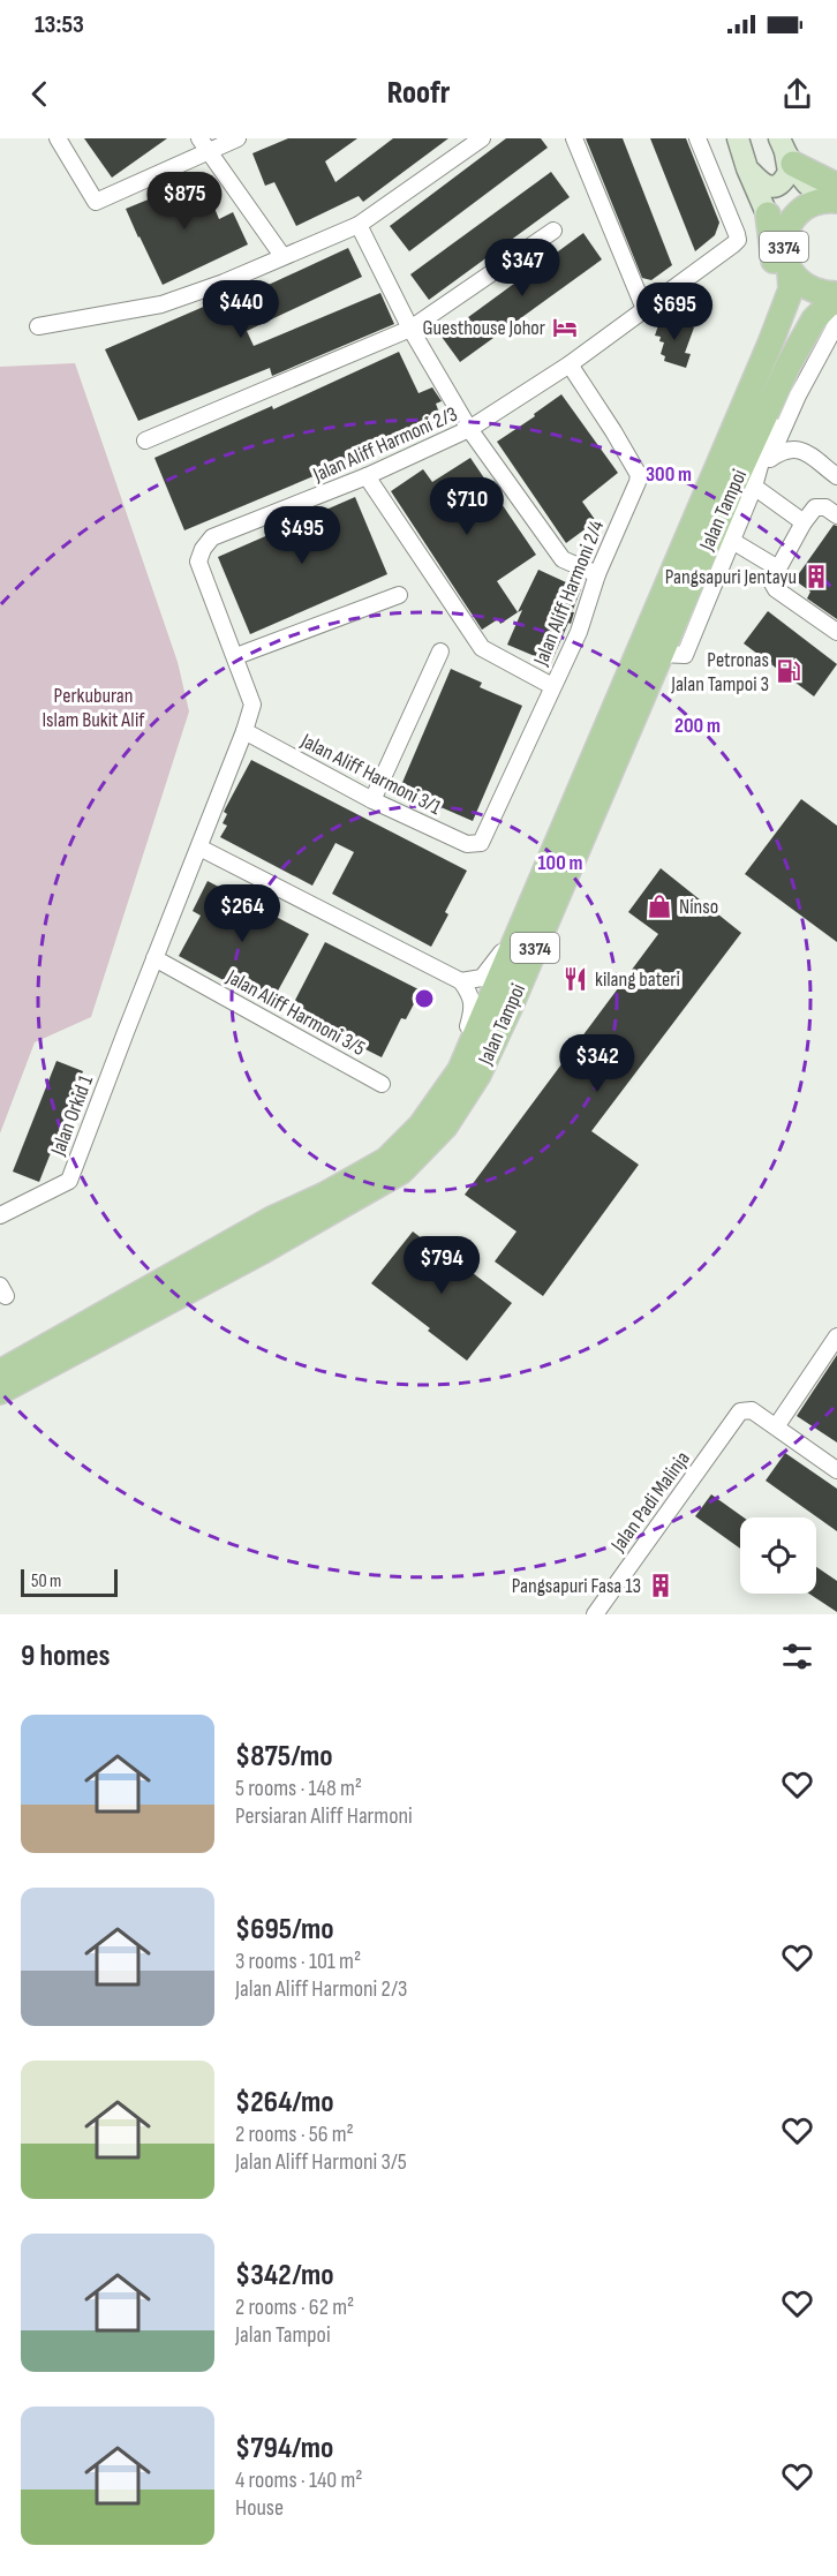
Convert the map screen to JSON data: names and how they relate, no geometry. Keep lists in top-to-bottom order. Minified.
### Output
{"streets":{"main road":["3374","Jalan Tampoi"],"street":["Jalan Aliff Harmoni 2/3","Jalan Aliff Harmoni 2/4","Jalan Aliff Harmoni 3/1","Jalan Aliff Harmoni 3/5","Jalan Orkid 1","Jalan Padi Malinja"]},"crossings":[["3374","Jalan Tampoi"],["Jalan Aliff Harmoni 2/3","Jalan Aliff Harmoni 2/4"],["Jalan Aliff Harmoni 2/3","Jalan Aliff Harmoni 3/1"],["Jalan Aliff Harmoni 2/3","Jalan Aliff Harmoni 3/5"],["Jalan Aliff Harmoni 2/3","Jalan Orkid 1"],["Jalan Aliff Harmoni 2/4","Jalan Aliff Harmoni 3/1"]],"parks":["Perkuburan Islam Bukit Alif"],"places":{"hotel":["Guesthouse Johor"],"building":["Pangsapuri Jentayu","Pangsapuri Fasa 13"],"fuel station":["Petronas Jalan Tampoi 3"],"shop":["Ninso"],"restaurant":["kilang bateri"]},"scale_bar":"50 m","page":{"status":"13:53","header":"Roofr","price":["$875","$347","$440","$695","$710","$495","$264","$342","$794"],"scale":"50 m","heading":"9 homes","list":[{"name":"$875/mo","note":"5 rooms · 148 m² · Persiaran Aliff Harmoni"},{"name":"$695/mo","note":"3 rooms · 101 m² · Jalan Aliff Harmoni 2/3"},{"name":"$264/mo","note":"2 rooms · 56 m² · Jalan Aliff Harmoni 3/5"},{"name":"$342/mo","note":"2 rooms · 62 m² · Jalan Tampoi"},{"name":"$794/mo","note":"4 rooms · 140 m² · House"}]},"rings":["300 m","200 m","100 m"]}
